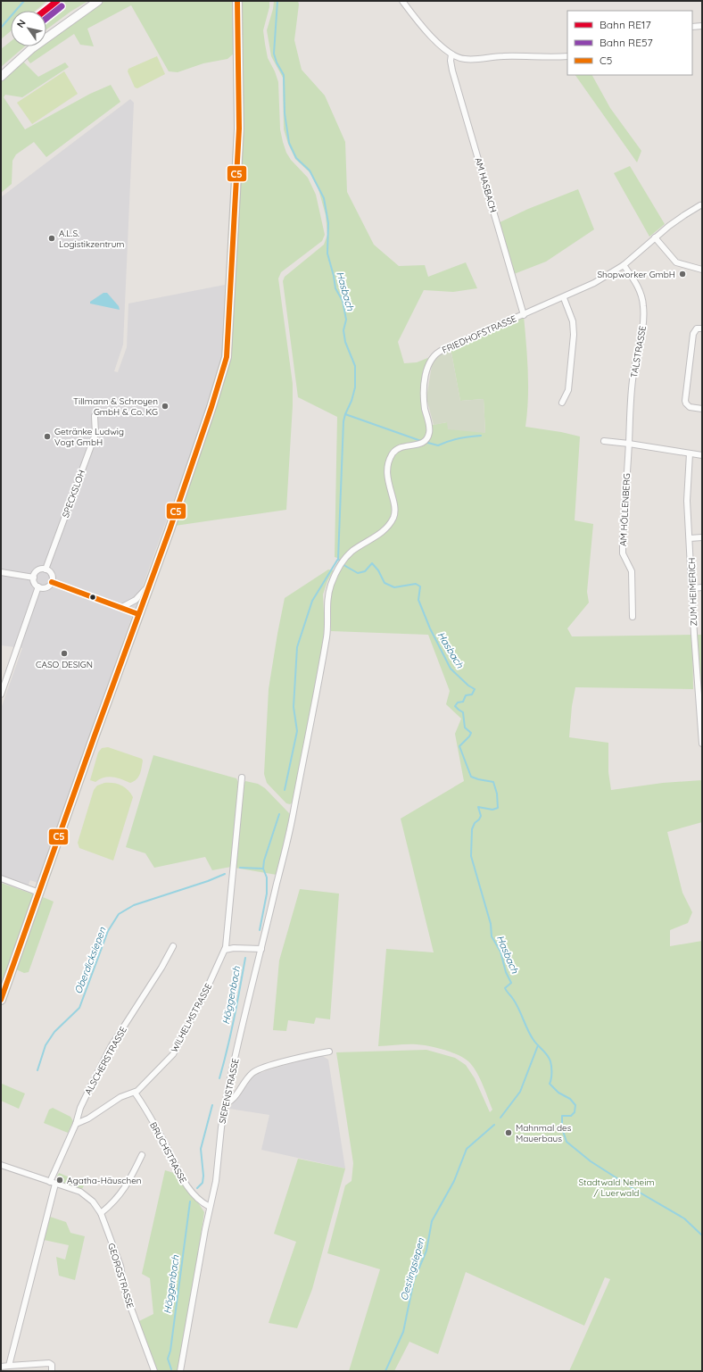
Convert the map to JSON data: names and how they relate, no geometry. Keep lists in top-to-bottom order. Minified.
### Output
{"streets":{"street":["AM HASBACH","FRIEDHOFSTRASSE","TALSTRASSE","SPECKSLOH","AM HÖLLENBERG","ZUM HEIMERICH","WILHELMSTRASSE","ALSCHERSTRASSE","SIEPENSTRASSE","BRUCHSTRASSE","GEORGSTRASSE"]},"crossings":[["AM HASBACH","FRIEDHOFSTRASSE"],["FRIEDHOFSTRASSE","TALSTRASSE"],["FRIEDHOFSTRASSE","SIEPENSTRASSE"],["TALSTRASSE","AM HÖLLENBERG"],["WILHELMSTRASSE","ALSCHERSTRASSE"],["WILHELMSTRASSE","BRUCHSTRASSE"],["ALSCHERSTRASSE","GEORGSTRASSE"],["SIEPENSTRASSE","BRUCHSTRASSE"]],"water":["Hasbach","Oberdicksiepen","Höggenbach","Oestingsiepen"],"parks":["Stadtwald Neheim / Luerwald"],"places":["A.L.S. Logistikzentrum","Shopworker GmbH","Tillmann & Schroyen GmbH & Co. KG","Getränke Ludwig Vogt GmbH","CASO DESIGN","Mahnmal des Mauerbaus","Agatha-Häuschen"],"lines":["rail line RE17","transit line C5","rail line RE57"],"legend":["Bahn RE17","Bahn RE57","C5"],"north":"top left"}
